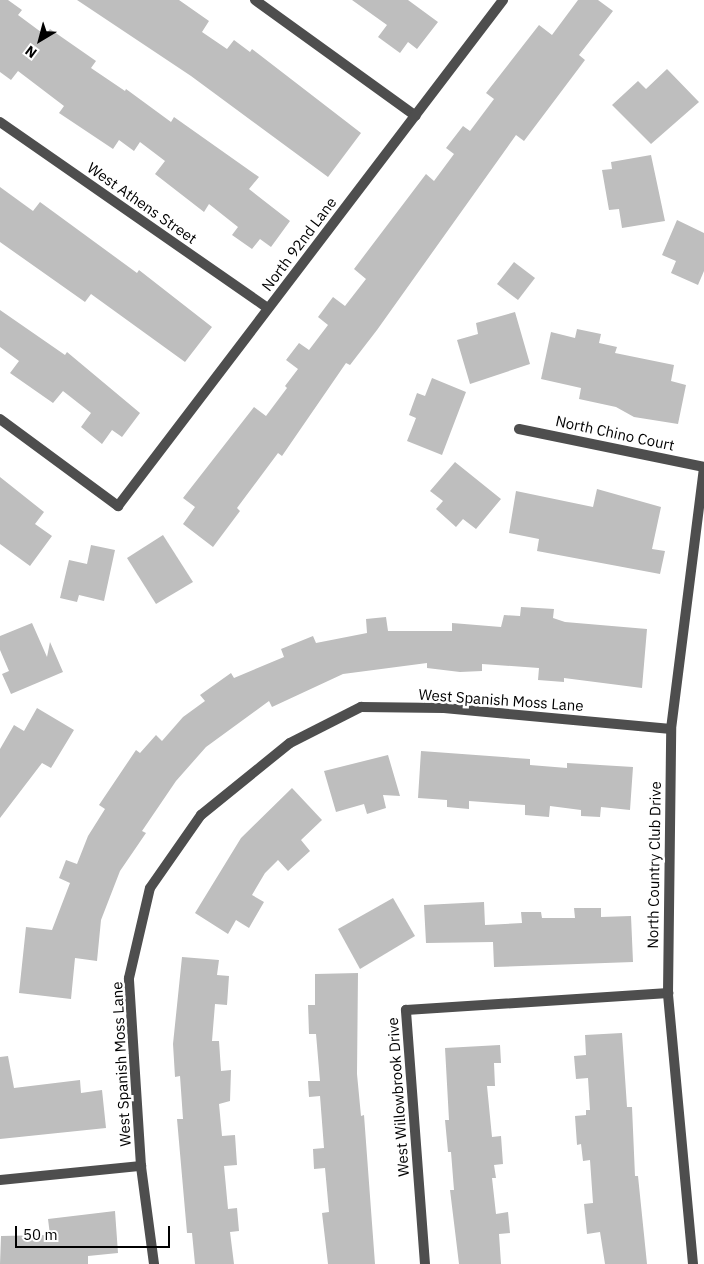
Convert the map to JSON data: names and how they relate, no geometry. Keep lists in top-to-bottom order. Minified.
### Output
{"streets":{"street":["West Athens Street","North 92nd Lane","North Chino Court","West Spanish Moss Lane","North Country Club Drive","West Willowbrook Drive"]},"crossings":[["West Athens Street","North 92nd Lane"],["North Chino Court","North Country Club Drive"],["West Spanish Moss Lane","North Country Club Drive"],["North Country Club Drive","West Willowbrook Drive"]],"scale_bar":"50 m","north":"bottom left"}
